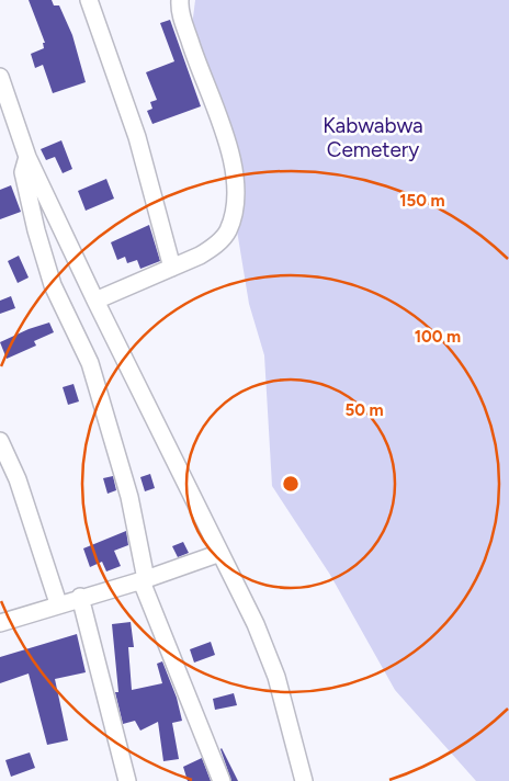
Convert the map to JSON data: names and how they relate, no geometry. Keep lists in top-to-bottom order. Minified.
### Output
{"parks":["Kabwabwa Cemetery"],"rings":["150 m","100 m","50 m"]}
